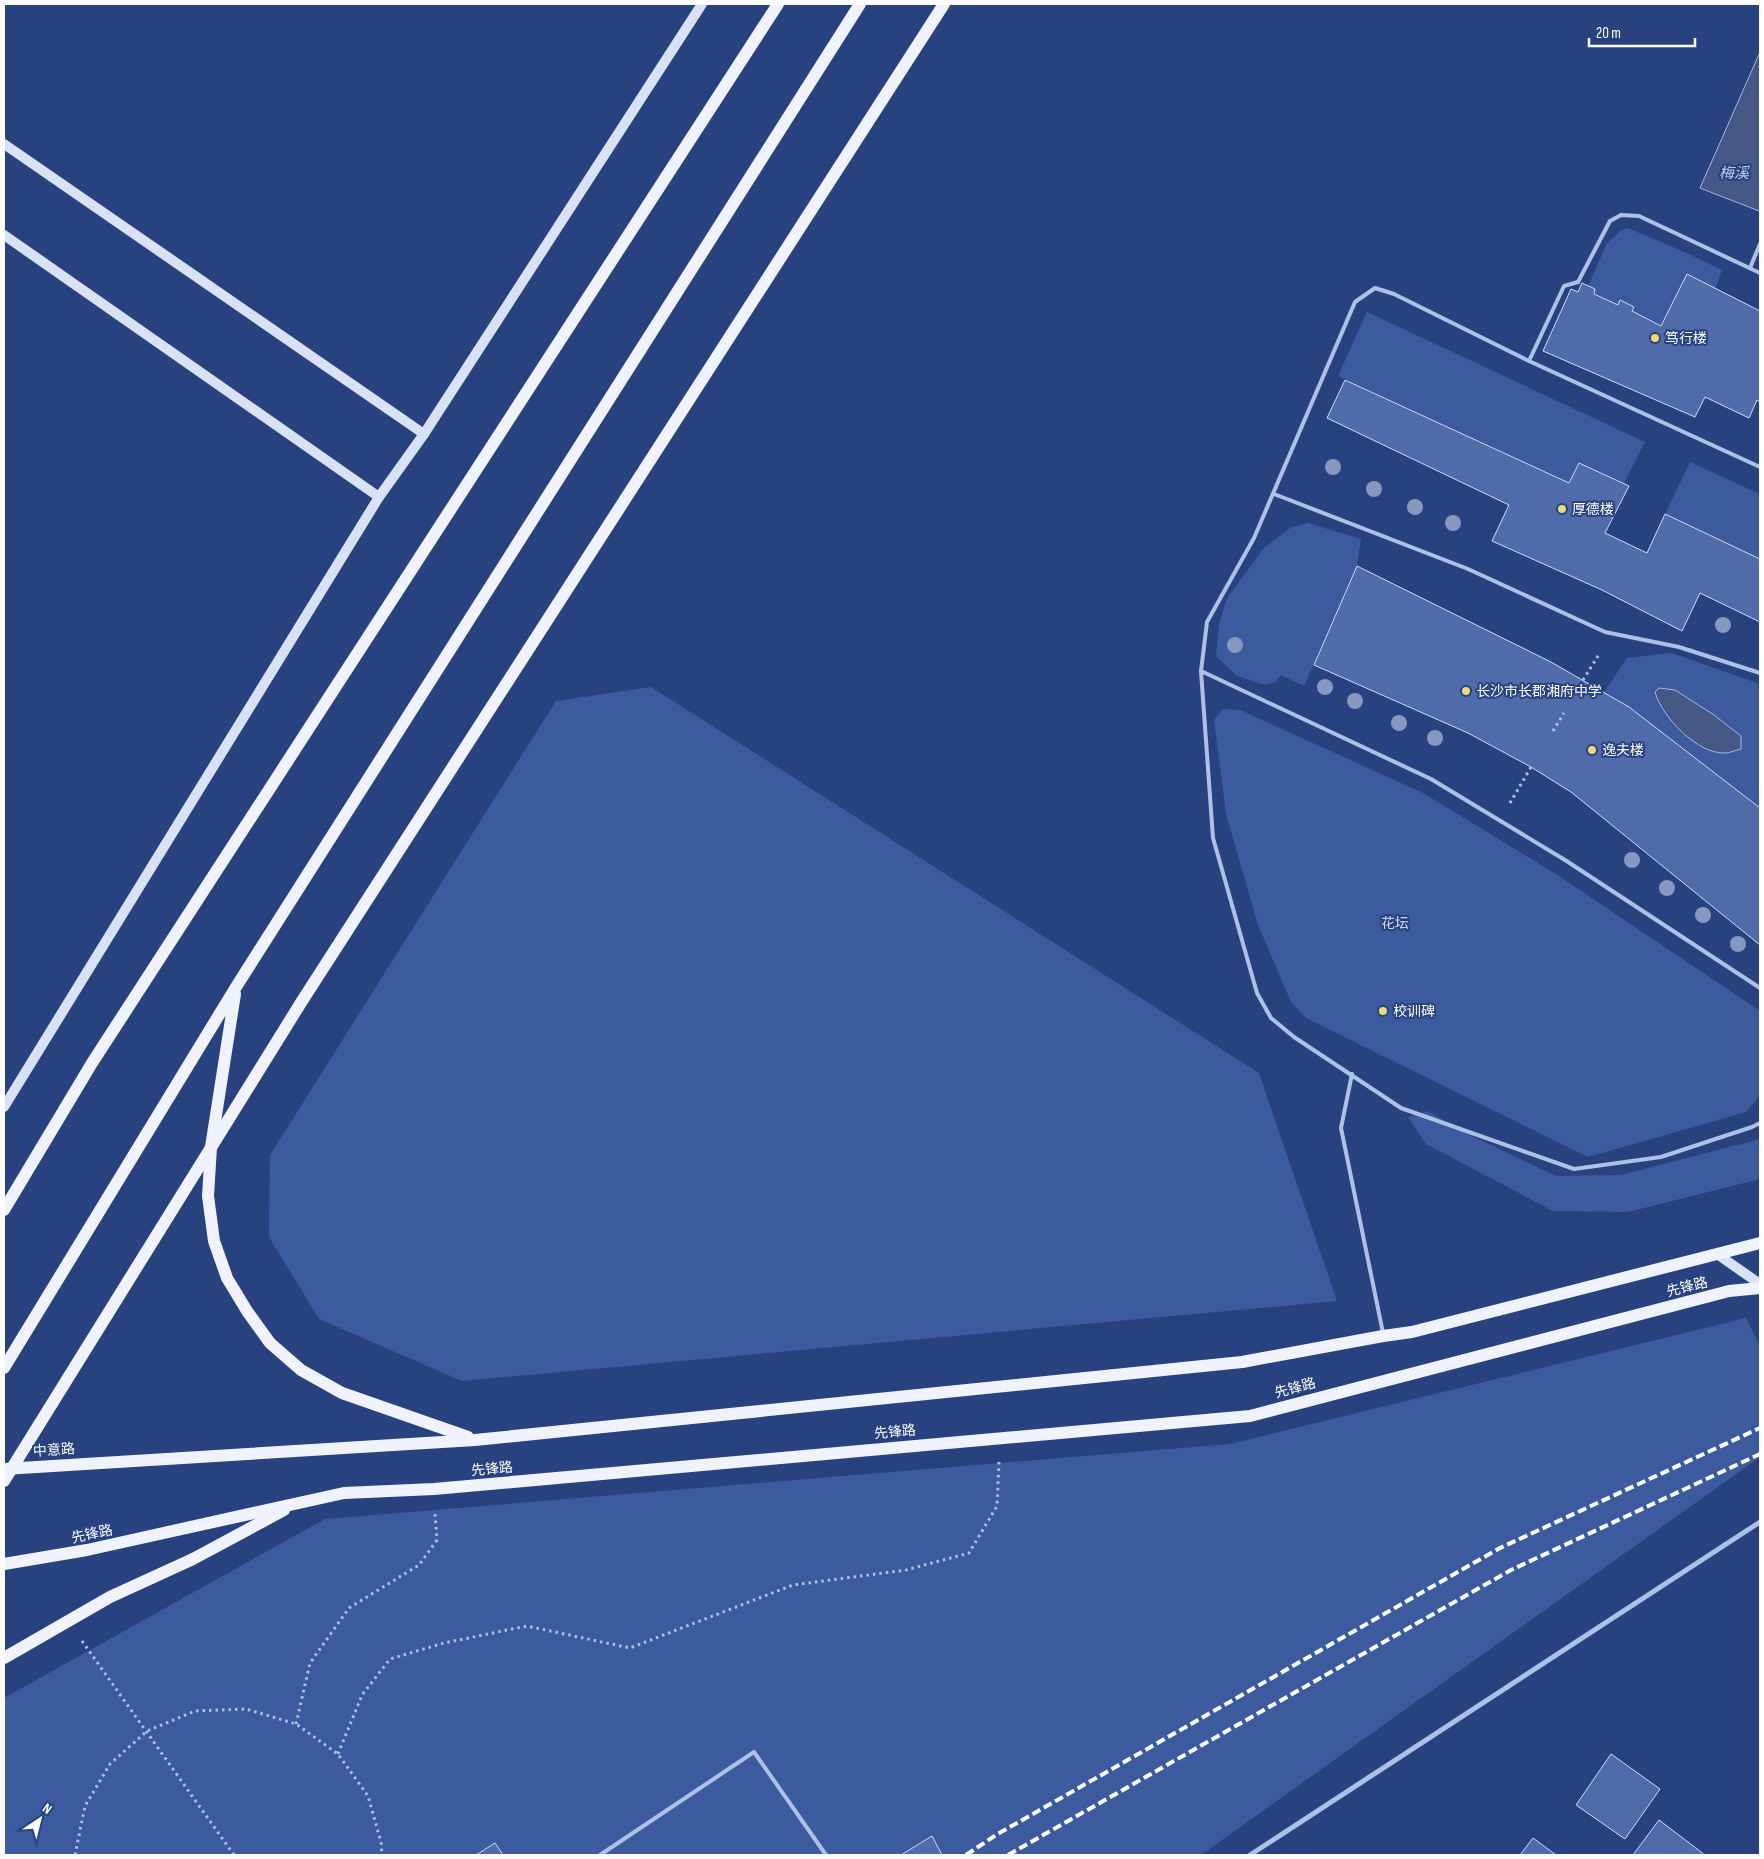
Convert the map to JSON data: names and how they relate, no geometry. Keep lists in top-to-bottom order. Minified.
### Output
{"streets":{"main road":["先锋路","中意路"]},"crossings":[["先锋路","中意路"]],"water":["梅溪"],"parks":["花坛"],"places":["笃行楼","厚德楼","长沙市长郡湘府中学","逸夫楼","校训碑"],"scale_bar":"20 m","north":"top right"}
